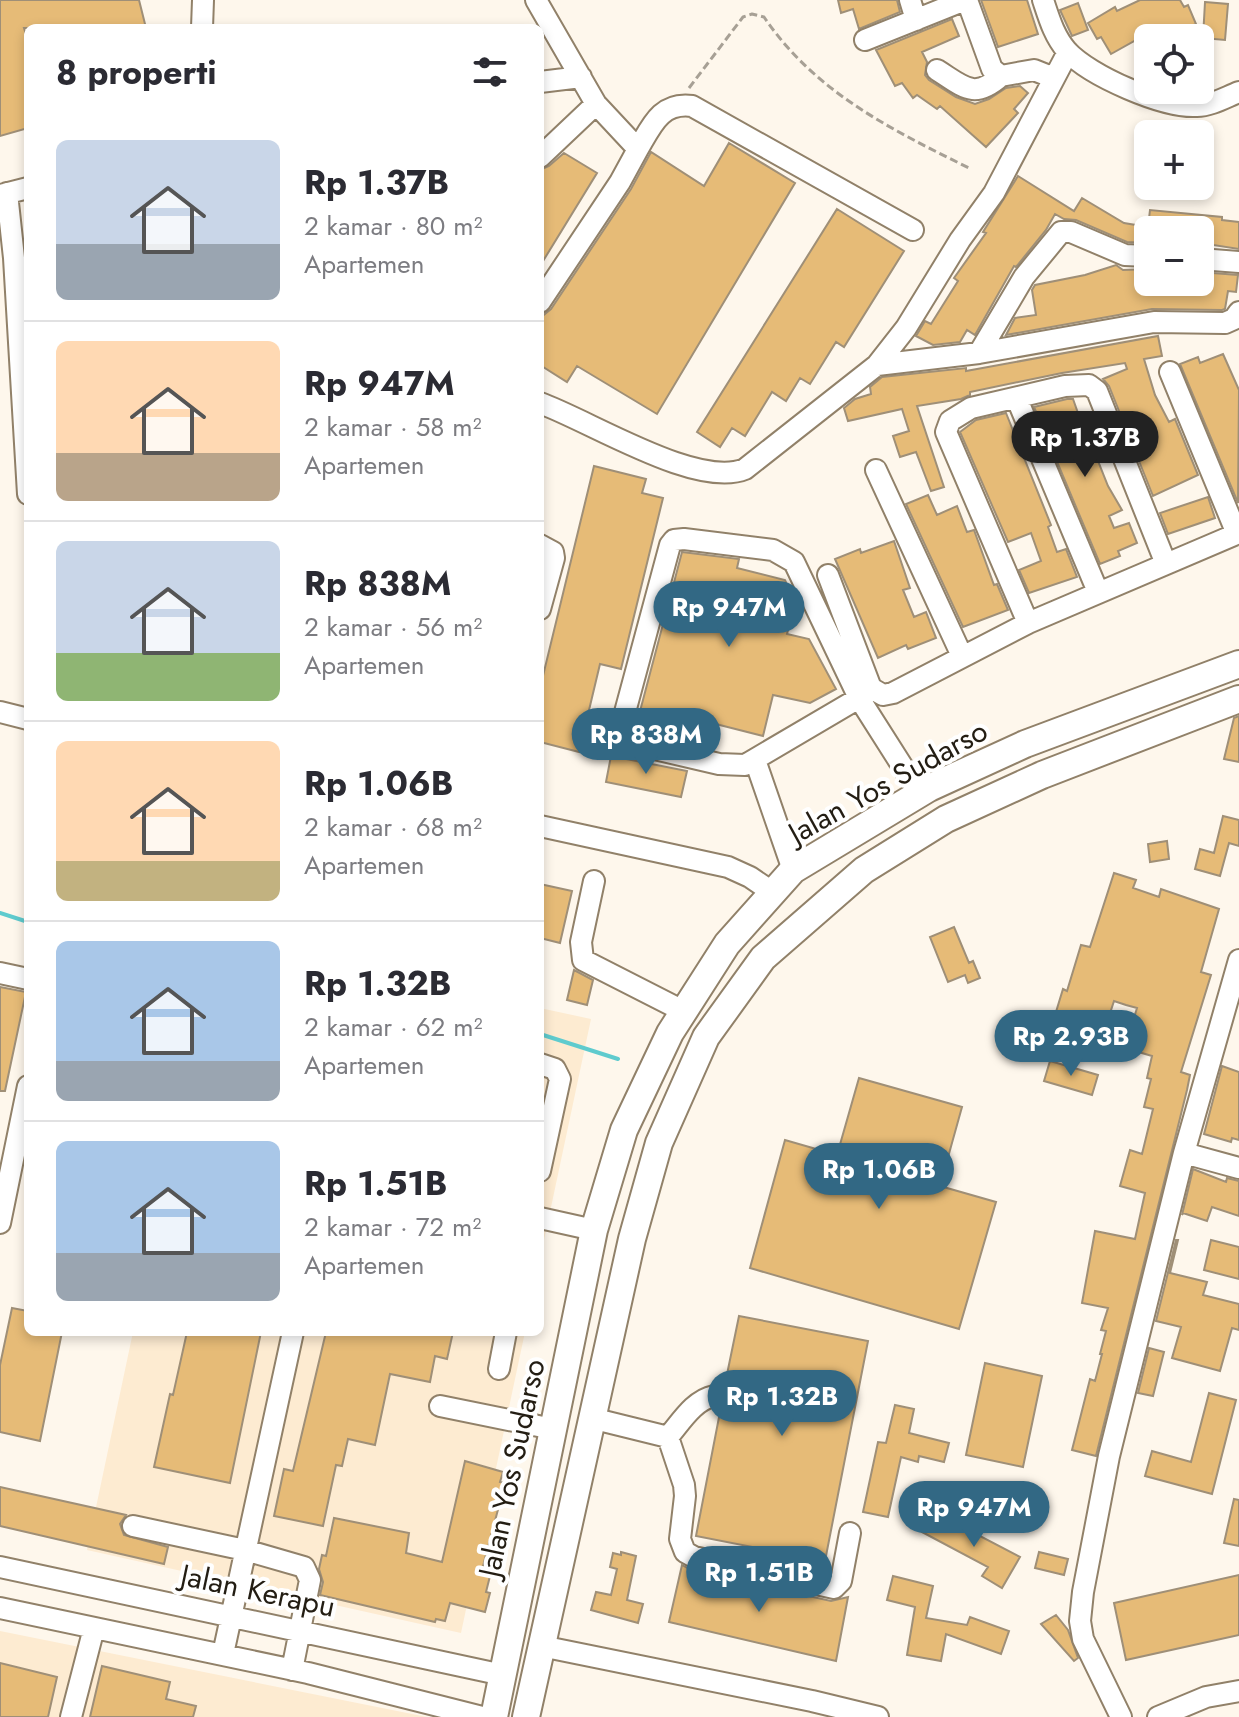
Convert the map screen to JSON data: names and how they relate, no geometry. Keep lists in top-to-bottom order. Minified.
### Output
{"streets":{"main road":["Jalan Yos Sudarso"],"street":["Jalan Kerapu"]},"crossings":[["Jalan Yos Sudarso","Jalan Kerapu"]],"page":{"map_buttons":["+","−"],"heading":"8 properti","list":[{"name":"Rp 1.37B","note":"2 kamar · 80 m² · Apartemen"},{"name":"Rp 947M","note":"2 kamar · 58 m² · Apartemen"},{"name":"Rp 838M","note":"2 kamar · 56 m² · Apartemen"},{"name":"Rp 1.06B","note":"2 kamar · 68 m² · Apartemen"},{"name":"Rp 1.32B","note":"2 kamar · 62 m² · Apartemen"},{"name":"Rp 1.51B","note":"2 kamar · 72 m² · Apartemen"}],"price":["Rp 1.37B","Rp 947M","Rp 838M","Rp 2.93B","Rp 1.06B","Rp 1.32B","Rp 947M","Rp 1.51B"]}}
